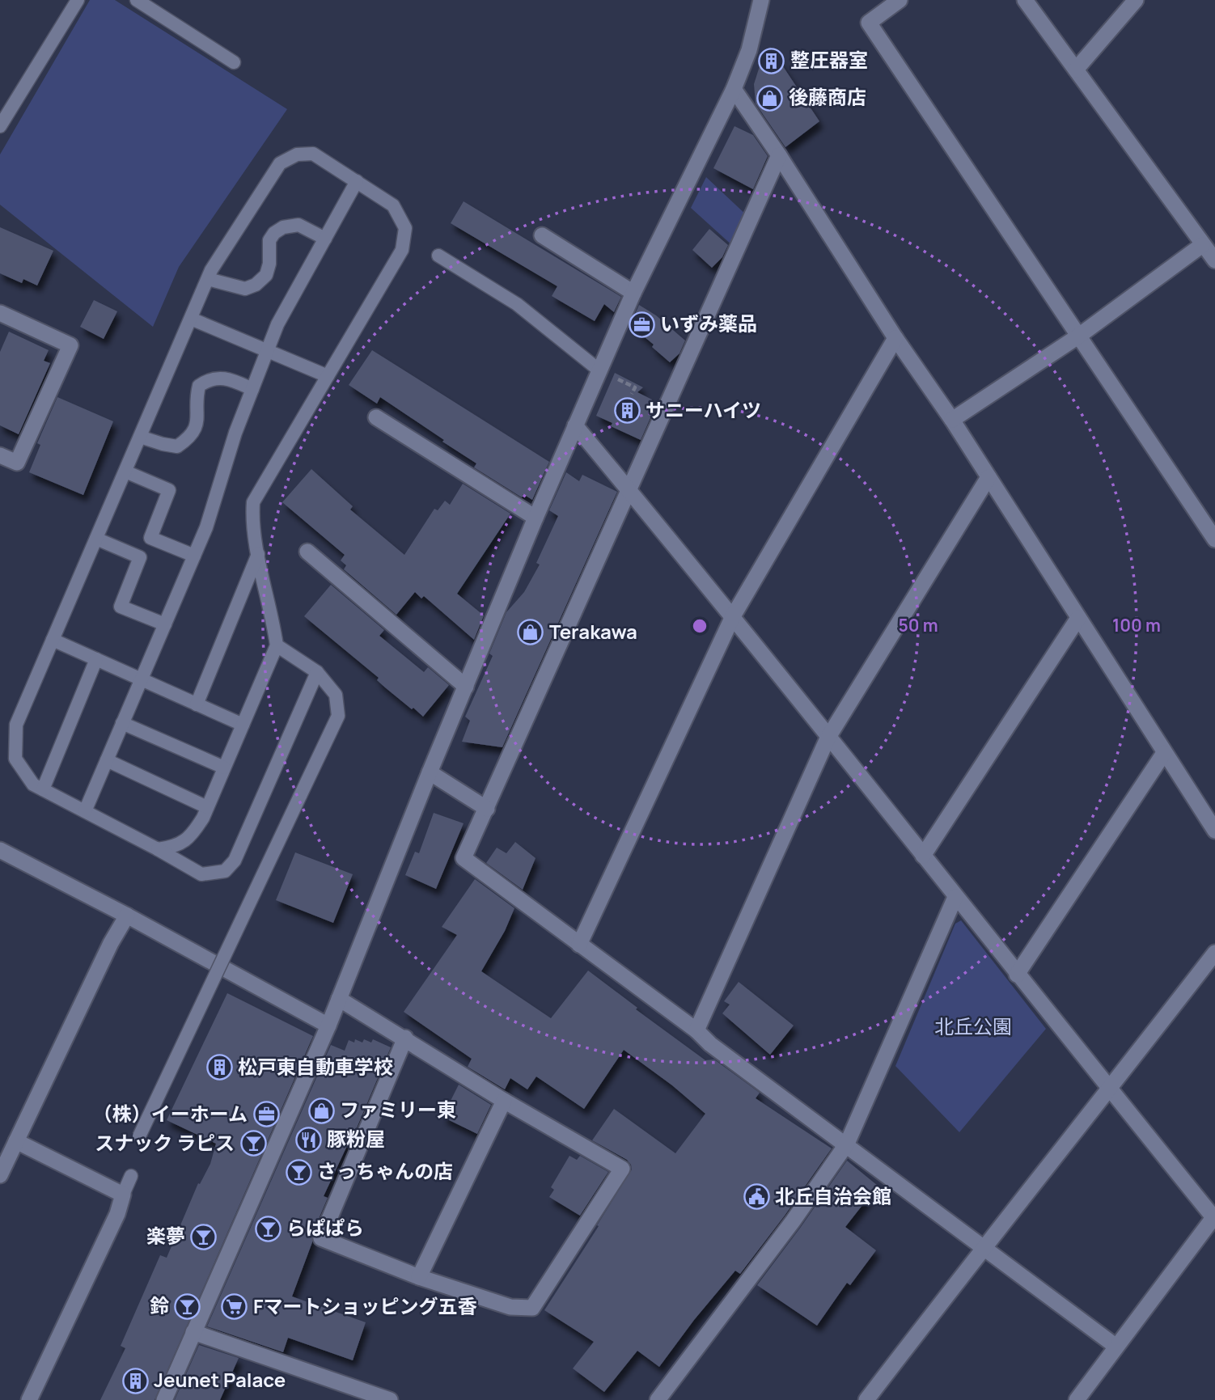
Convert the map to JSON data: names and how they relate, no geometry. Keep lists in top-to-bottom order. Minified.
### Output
{"parks":["北丘公園"],"places":{"building":["整圧器室","サニーハイツ","松戸東自動車学校","Jeunet Palace"],"shop":["後藤商店","Terakawa","ファミリー東"],"office":["いずみ薬品","（株）イーホーム"],"restaurant":["豚粉屋"],"bar":["スナック ラピス","さっちゃんの店","らぱぱら","楽夢","鈴"],"public building":["北丘自治会館"],"supermarket":["Fマートショッピング五香"]},"rings":["50 m","100 m"]}
